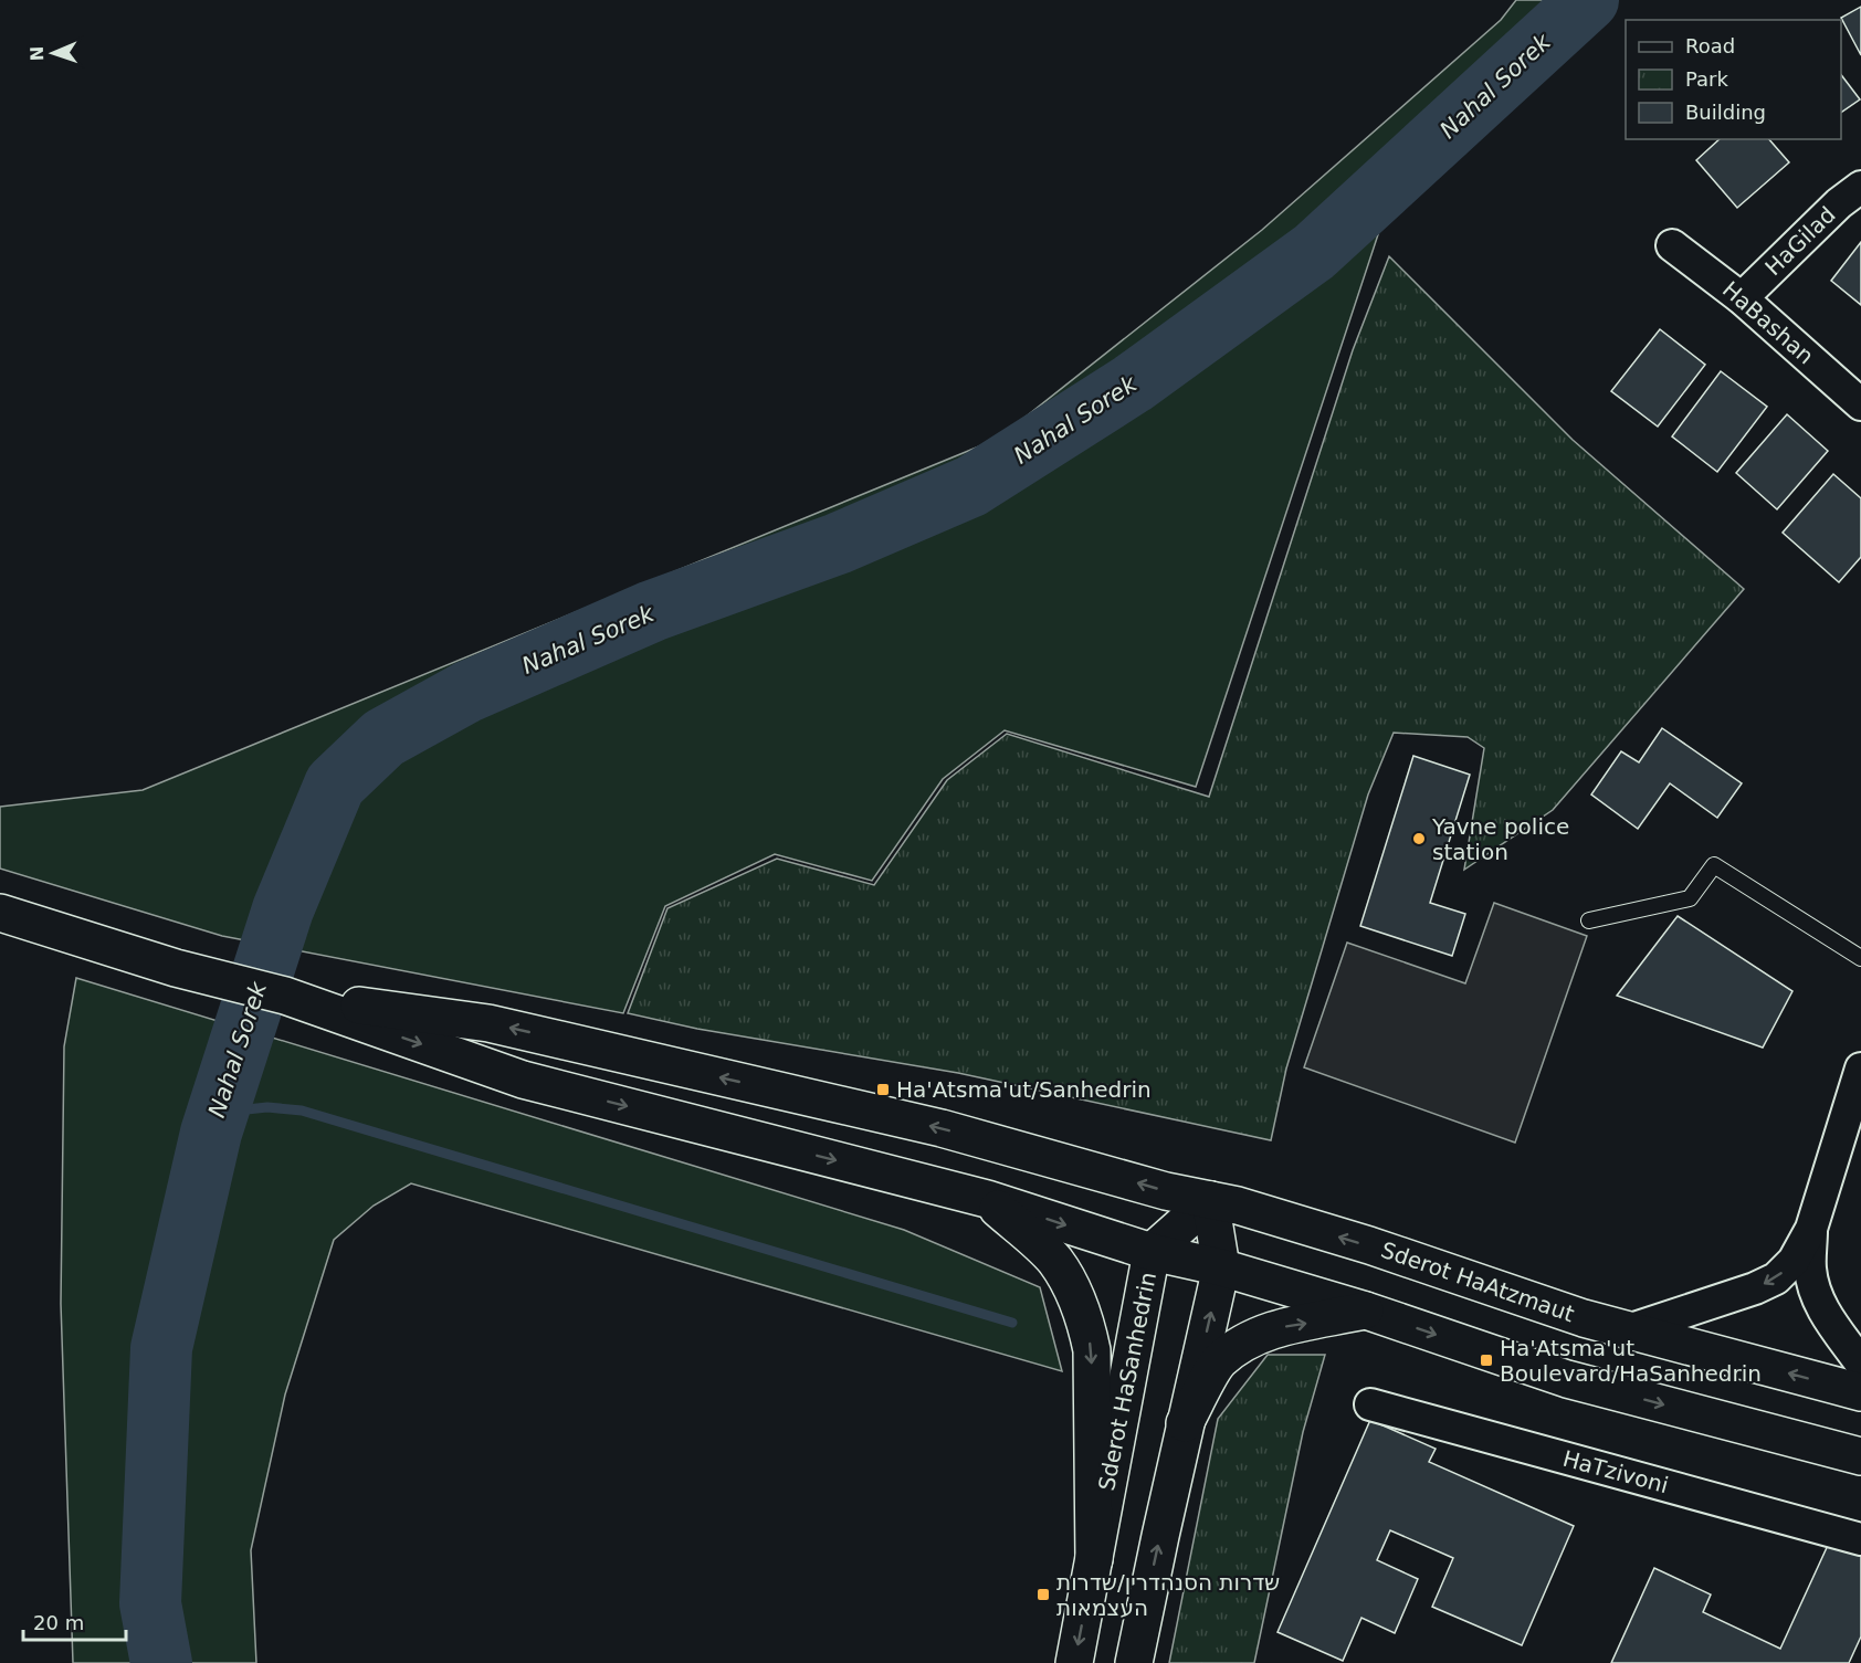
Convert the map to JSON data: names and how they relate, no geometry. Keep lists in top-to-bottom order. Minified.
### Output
{"streets":{"main road":["Sderot HaAtzmaut","Sderot HaSanhedrin"],"street":["HaGilad","HaBashan","HaTzivoni"]},"crossings":[["HaGilad","HaBashan"],["Sderot HaAtzmaut","Sderot HaSanhedrin"]],"water":["Nahal Sorek"],"places":{"other":["Yavne police station"],"transit":["Ha'Atsma'ut/Sanhedrin","Ha'Atsma'ut Boulevard/HaSanhedrin","שדרות הסנהדרין/שדרות העצמאות"]},"legend":["Road","Park","Building"],"scale_bar":"20 m","north":"left"}
